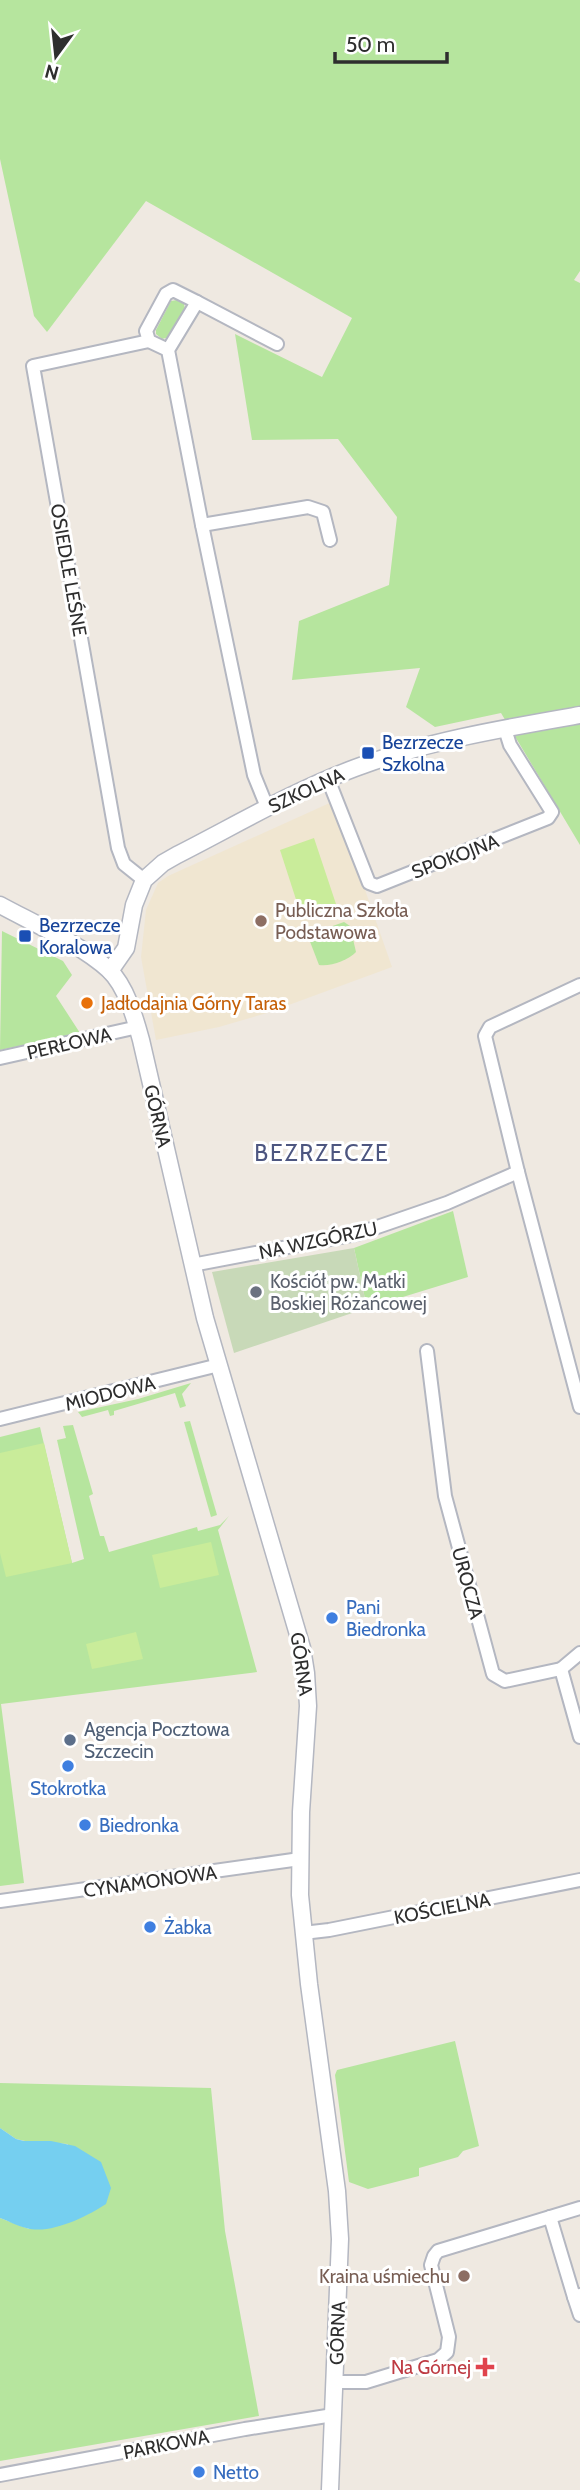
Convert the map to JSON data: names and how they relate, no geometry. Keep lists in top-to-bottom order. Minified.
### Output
{"streets":{"street":["OSIEDLE LEŚNE","SZKOLNA","SPOKOJNA","PERŁOWA","GÓRNA","NA WZGÓRZU","MIODOWA","UROCZA","CYNAMONOWA","KOŚCIELNA","PARKOWA"]},"crossings":[["OSIEDLE LEŚNE","SZKOLNA"],["SZKOLNA","SPOKOJNA"],["PERŁOWA","GÓRNA"],["GÓRNA","NA WZGÓRZU"],["GÓRNA","MIODOWA"],["GÓRNA","CYNAMONOWA"],["GÓRNA","KOŚCIELNA"],["GÓRNA","PARKOWA"]],"districts":["BEZRZECZE"],"places":{"transit":["Bezrzecze Szkolna","Bezrzecze Koralowa"],"other":["Publiczna Szkoła Podstawowa","Jadłodajnia Górny Taras","Kościół pw. Matki Boskiej Różańcowej","Pani Biedronka","Agencja Pocztowa Szczecin","Stokrotka","Biedronka","Żabka","Kraina uśmiechu","Netto"],"health":["Na Górnej"]},"scale_bar":"50 m","north":"bottom"}
